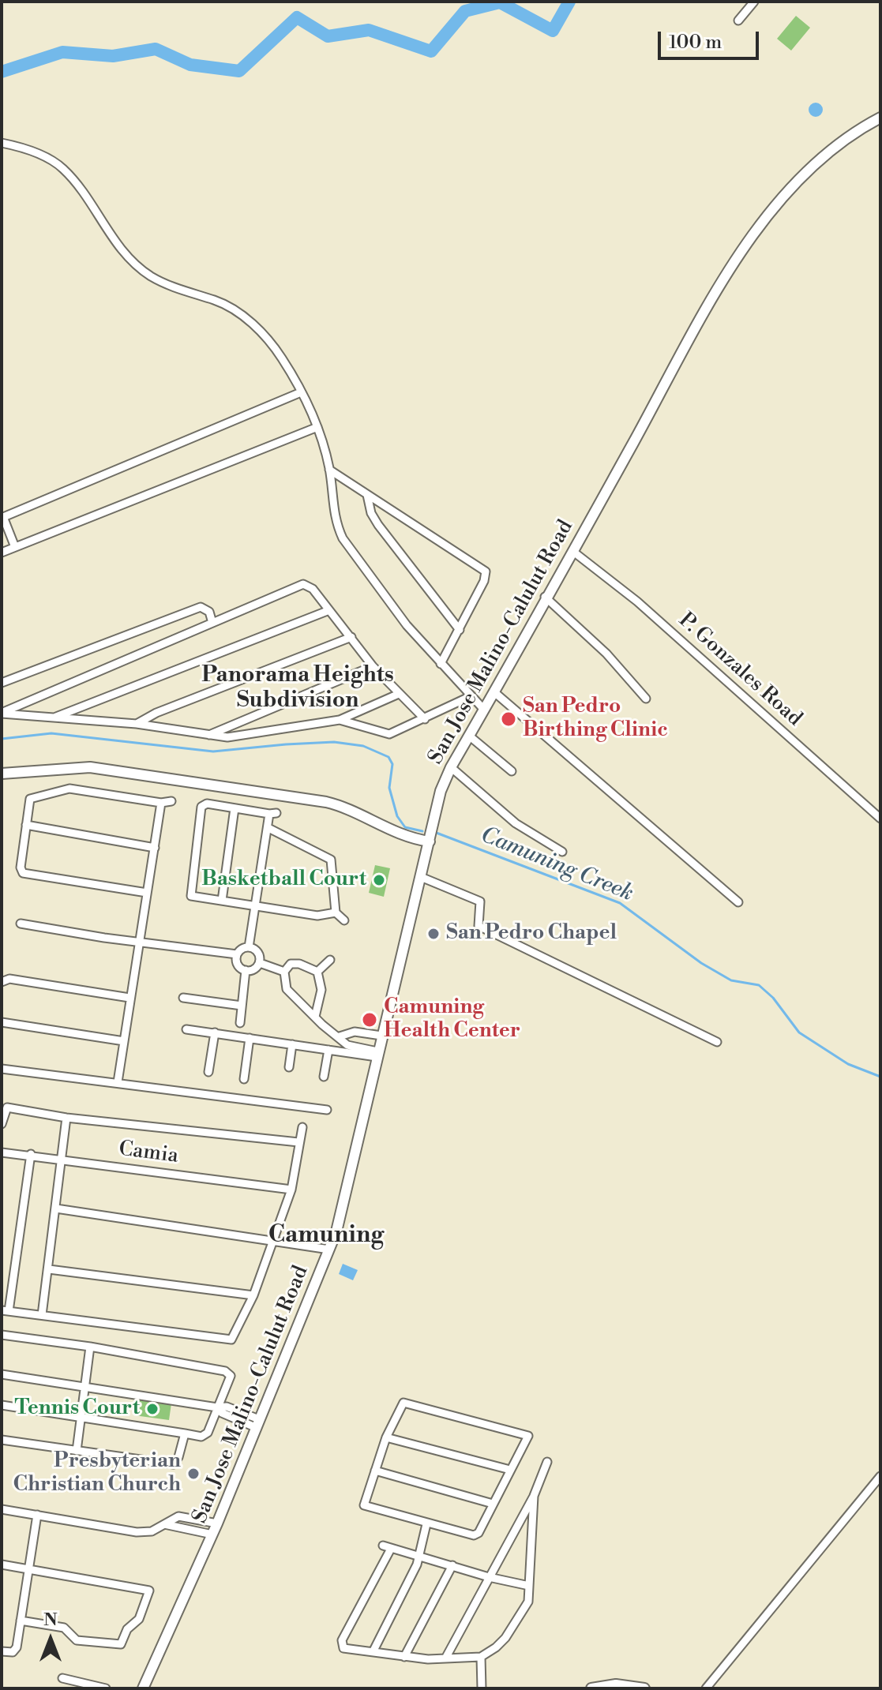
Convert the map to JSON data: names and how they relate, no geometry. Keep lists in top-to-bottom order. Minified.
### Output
{"streets":{"main road":["San Jose Malino-Calulut Road"],"street":["P. Gonzales Road","Camia"]},"crossings":[["San Jose Malino-Calulut Road","P. Gonzales Road"]],"districts":["Panorama Heights Subdivision","Camuning"],"water":["Camuning Creek"],"places":["San Pedro Birthing Clinic","Basketball Court","San Pedro Chapel","Camuning Health Center","Tennis Court","Presbyterian Christian Church"],"scale_bar":"100 m","north":"top"}
